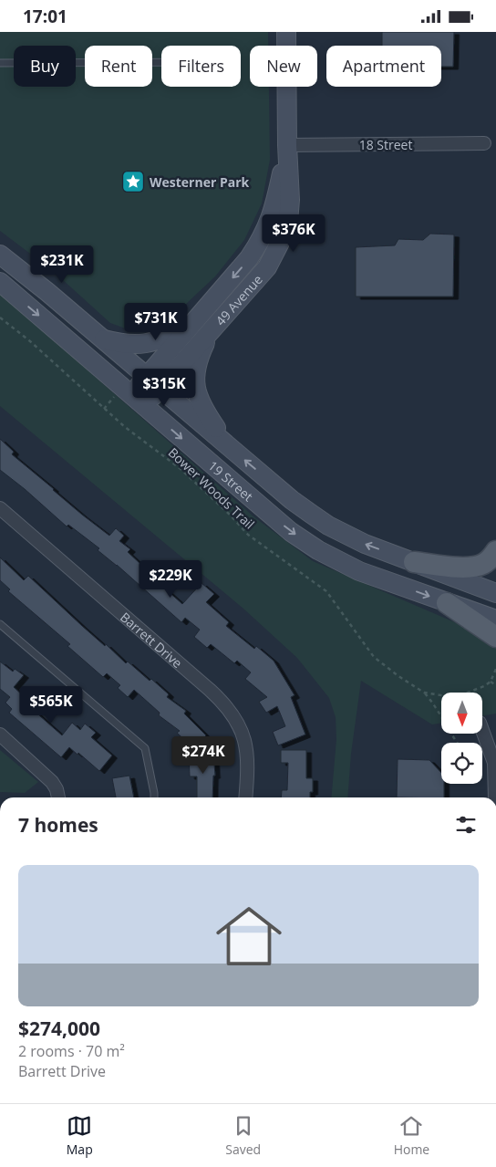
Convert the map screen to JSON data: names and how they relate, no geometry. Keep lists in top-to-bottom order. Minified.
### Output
{"streets":{"main road":["49 Avenue","19 Street"],"street":["18 Street","Barrett Drive"],"path":["Bower Woods Trail"]},"crossings":[["18 Street","49 Avenue"],["49 Avenue","19 Street"]],"places":{"place":["Westerner Park"]},"north":"bottom","page":{"status":"17:01","chip":["Buy","Rent","Filters","New","Apartment"],"price":["$376K","$231K","$731K","$315K","$229K","$565K","$274K"],"heading":"7 homes","list":[{"name":"$274,000","note":"2 rooms · 70 m² · Barrett Drive"}],"tabs":["Map","Saved","Home"]}}
